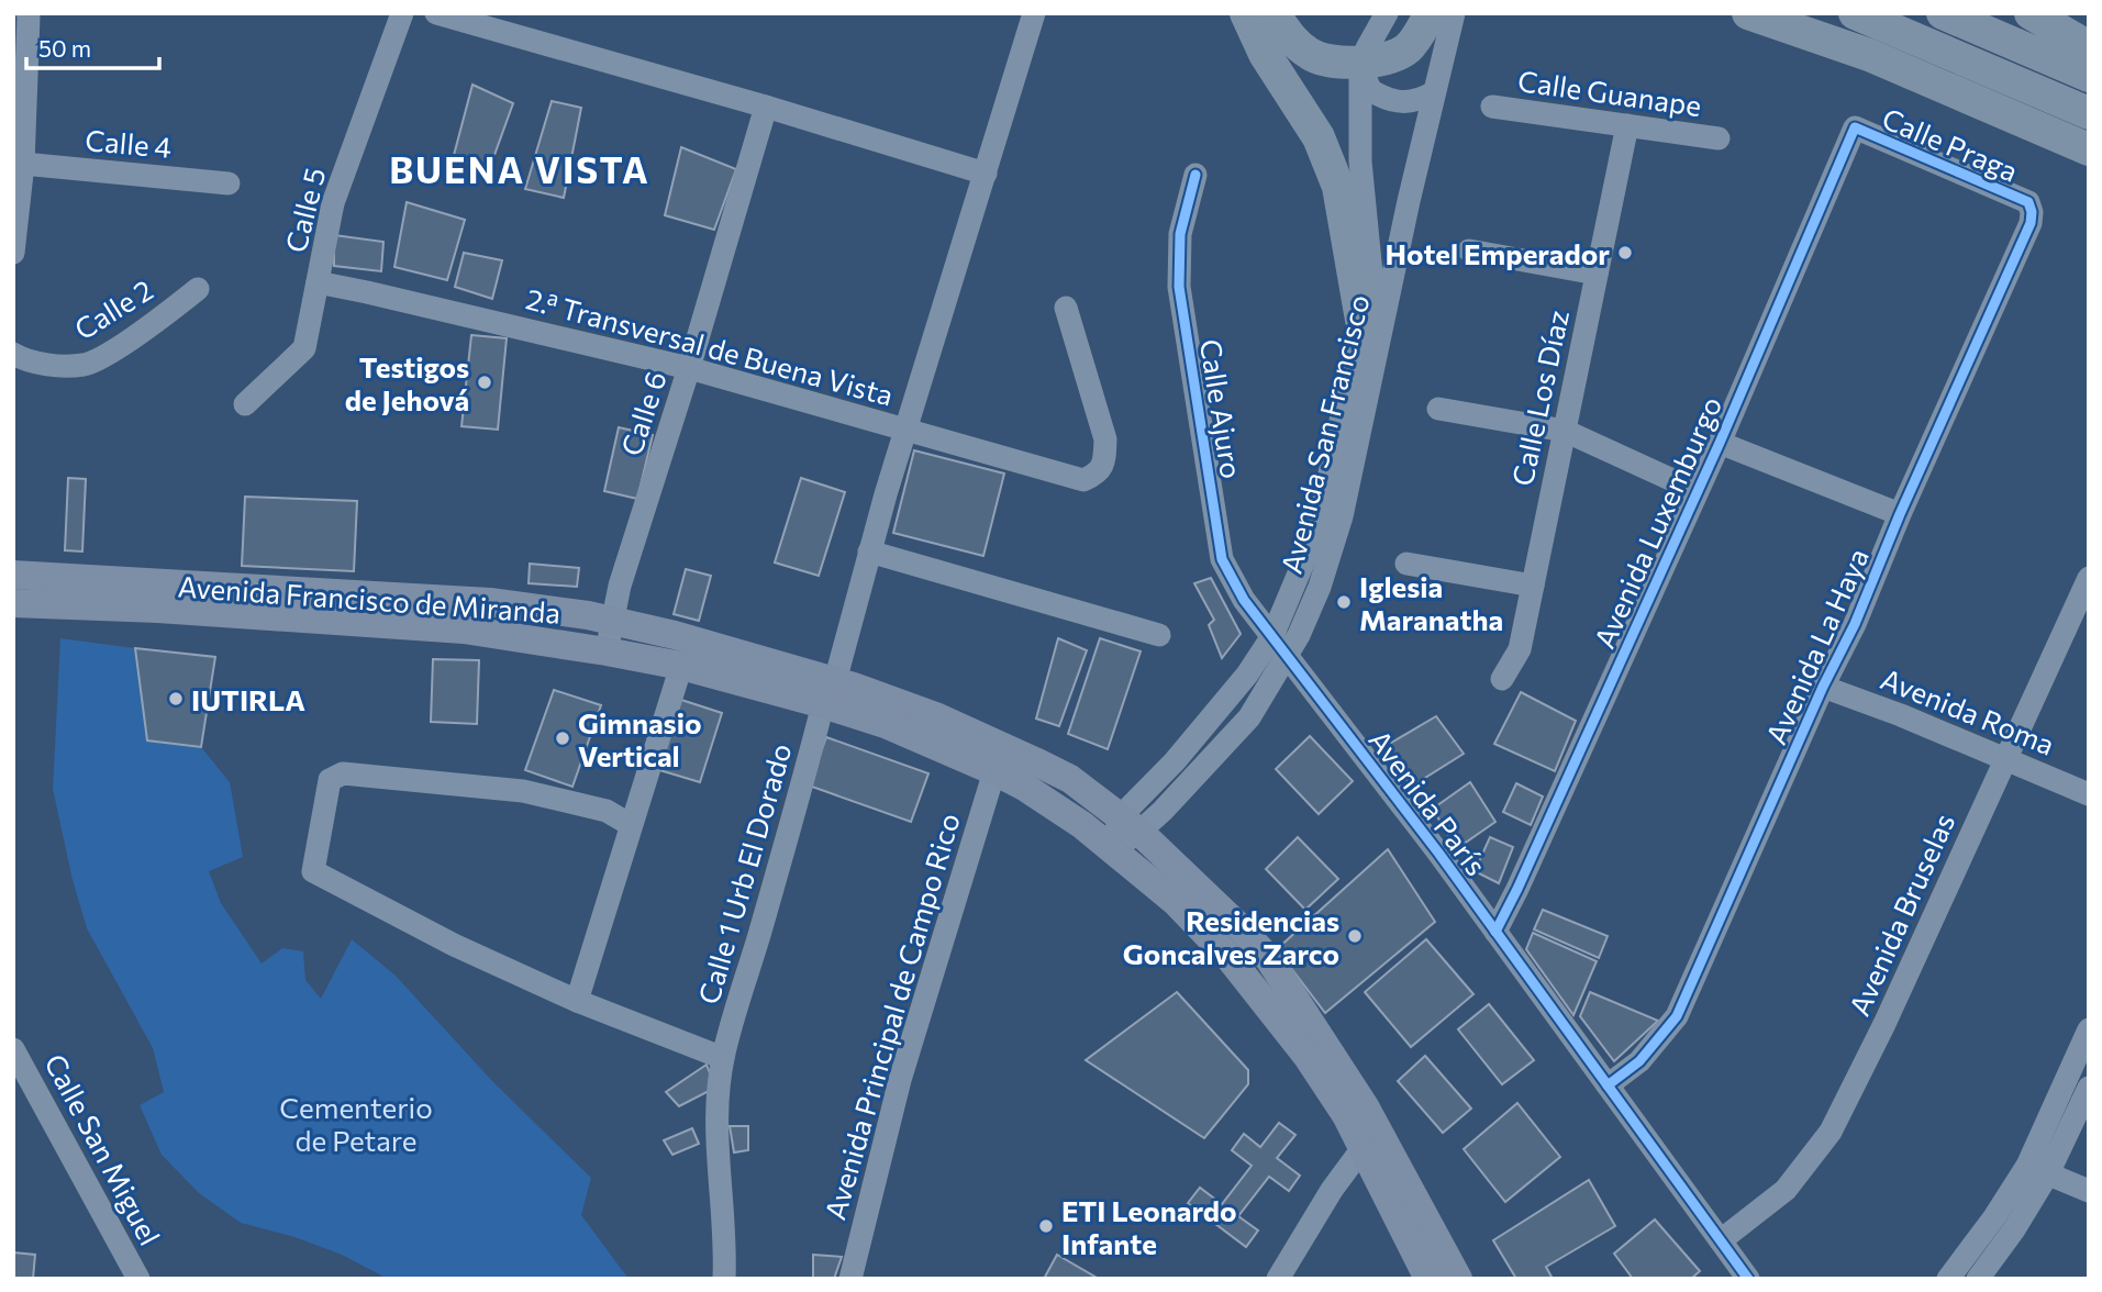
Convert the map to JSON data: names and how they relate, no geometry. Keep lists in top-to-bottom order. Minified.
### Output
{"streets":{"main road":["Avenida Francisco de Miranda"],"street":["Calle Guanape","Calle 4","Calle Praga","Calle 5","Calle 2","2.ª Transversal de Buena Vista","Calle Los Díaz","Calle Ajuro","Calle 6","Avenida San Francisco","Avenida Luxemburgo","Avenida La Haya","Avenida Roma","Avenida París","Calle 1 Urb El Dorado","Avenida Bruselas","Avenida Principal de Campo Rico","Calle San Miguel"]},"crossings":[["Calle Guanape","Calle Los Díaz"],["Calle Praga","Avenida Luxemburgo"],["Calle Praga","Avenida La Haya"],["Calle 5","2.ª Transversal de Buena Vista"],["2.ª Transversal de Buena Vista","Calle 6"],["2.ª Transversal de Buena Vista","Calle 1 Urb El Dorado"],["Calle Ajuro","Avenida San Francisco"],["Calle Ajuro","Avenida París"],["Calle 6","Avenida Francisco de Miranda"],["Avenida San Francisco","Avenida Francisco de Miranda"],["Avenida San Francisco","Avenida París"],["Avenida Luxemburgo","Avenida París"],["Avenida Francisco de Miranda","Calle 1 Urb El Dorado"],["Avenida Francisco de Miranda","Avenida Principal de Campo Rico"],["Avenida La Haya","Avenida Roma"],["Avenida La Haya","Avenida París"],["Avenida Roma","Avenida Bruselas"],["Avenida París","Avenida Bruselas"]],"districts":["BUENA VISTA"],"parks":["Cementerio de Petare"],"places":["Hotel Emperador","Testigos de Jehová","Iglesia Maranatha","IUTIRLA","Gimnasio Vertical","Residencias Goncalves Zarco","ETI Leonardo Infante"],"scale_bar":"50 m"}
